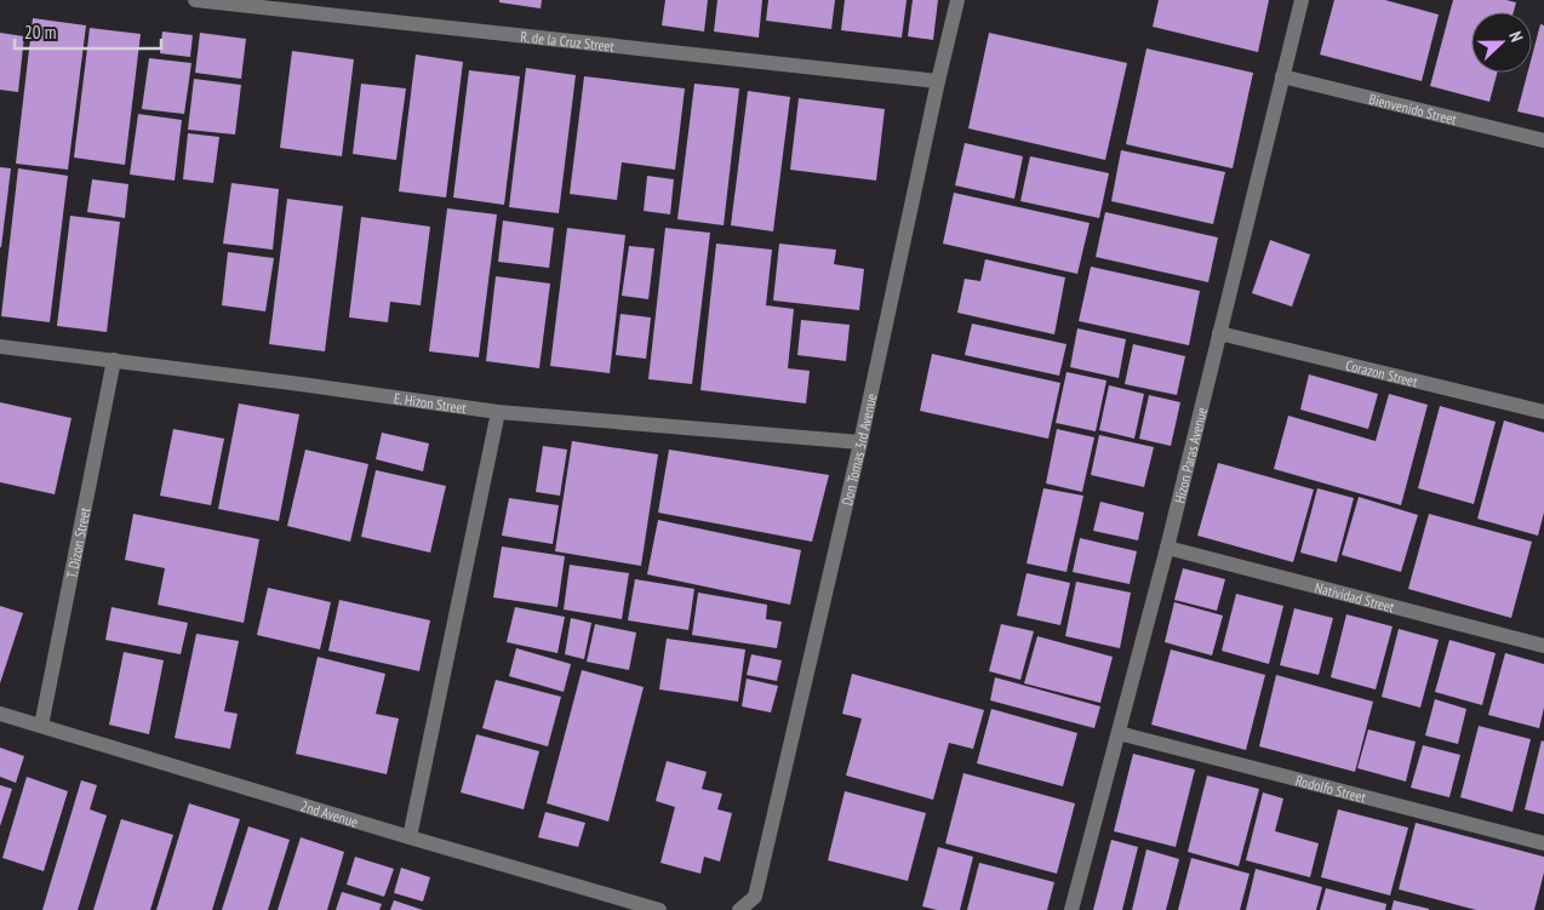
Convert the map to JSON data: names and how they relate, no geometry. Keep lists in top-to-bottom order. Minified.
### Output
{"streets":{"street":["R. de la Cruz Street","Bienvenido Street","Corazon Street","E. Hizon Street","Don Tomas 3rd Avenue","Hizon Paras Avenue","T. Dizon Street","Natividad Street","Rodolfo Street","2nd Avenue"]},"crossings":[["R. de la Cruz Street","Don Tomas 3rd Avenue"],["Bienvenido Street","Hizon Paras Avenue"],["Corazon Street","Hizon Paras Avenue"],["E. Hizon Street","Don Tomas 3rd Avenue"],["E. Hizon Street","T. Dizon Street"],["Hizon Paras Avenue","Natividad Street"],["Hizon Paras Avenue","Rodolfo Street"],["T. Dizon Street","2nd Avenue"]],"scale_bar":"20 m","north":"right"}
